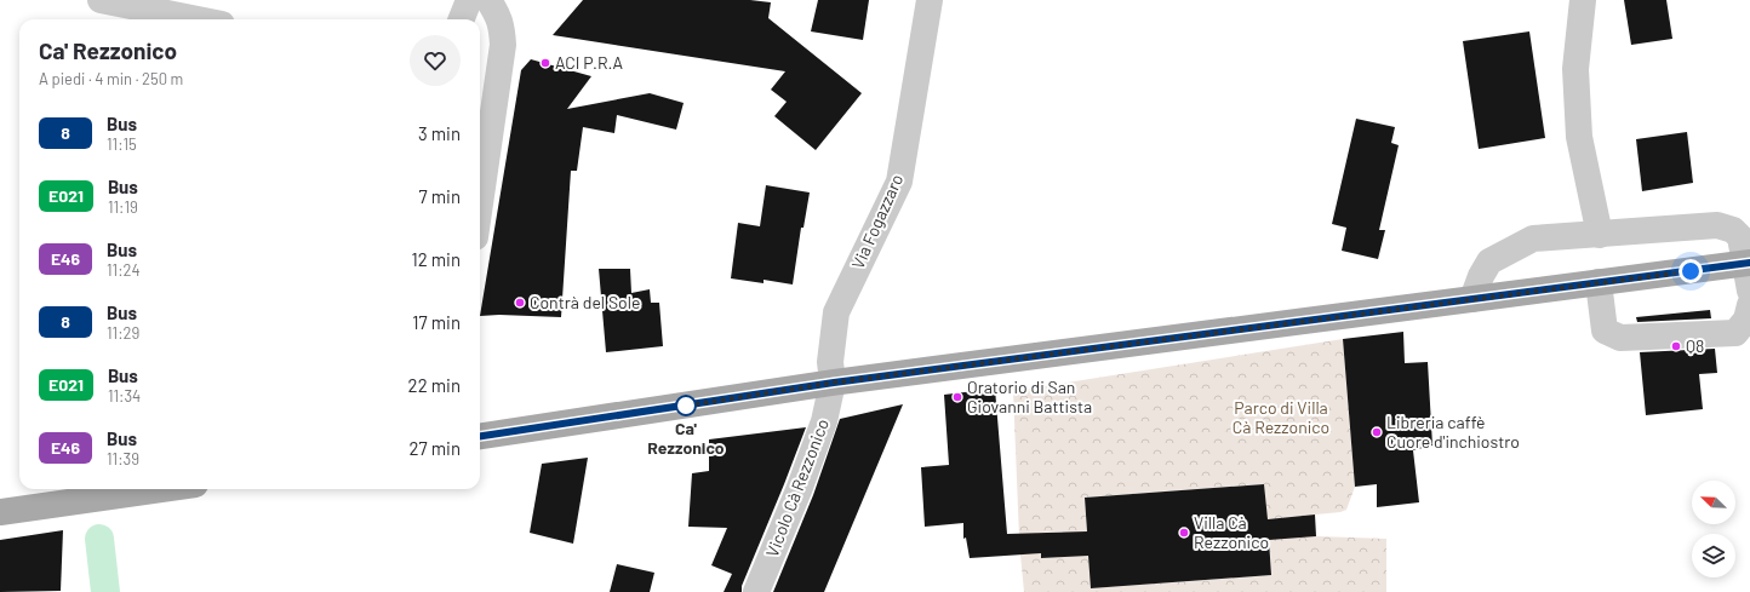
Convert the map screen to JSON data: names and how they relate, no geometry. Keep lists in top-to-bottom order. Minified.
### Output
{"streets":{"street":["Via Fogazzaro","Vicolo Cà Rezzonico"]},"crossings":[["Via Fogazzaro","Vicolo Cà Rezzonico"]],"parks":["Parco di Villa Cà Rezzonico"],"places":["ACI P.R.A","Contrà del Sole","Q8","Oratorio di San Giovanni Battista","Ca' Rezzonico","Libreria caffè Cuore d'inchiostro","Villa Cà Rezzonico"],"lines":["bus line 8"],"north":"top left","page":{"heading":["Ca' Rezzonico","A piedi · 4 min · 250 m"],"list":[{"mark":"8","name":"Bus","note":"11:15","value":"3 min"},{"mark":"E021","name":"Bus","note":"11:19","value":"7 min"},{"mark":"E46","name":"Bus","note":"11:24","value":"12 min"},{"mark":"8","name":"Bus","note":"11:29","value":"17 min"},{"mark":"E021","name":"Bus","note":"11:34","value":"22 min"},{"mark":"E46","name":"Bus","note":"11:39","value":"27 min"}]}}
